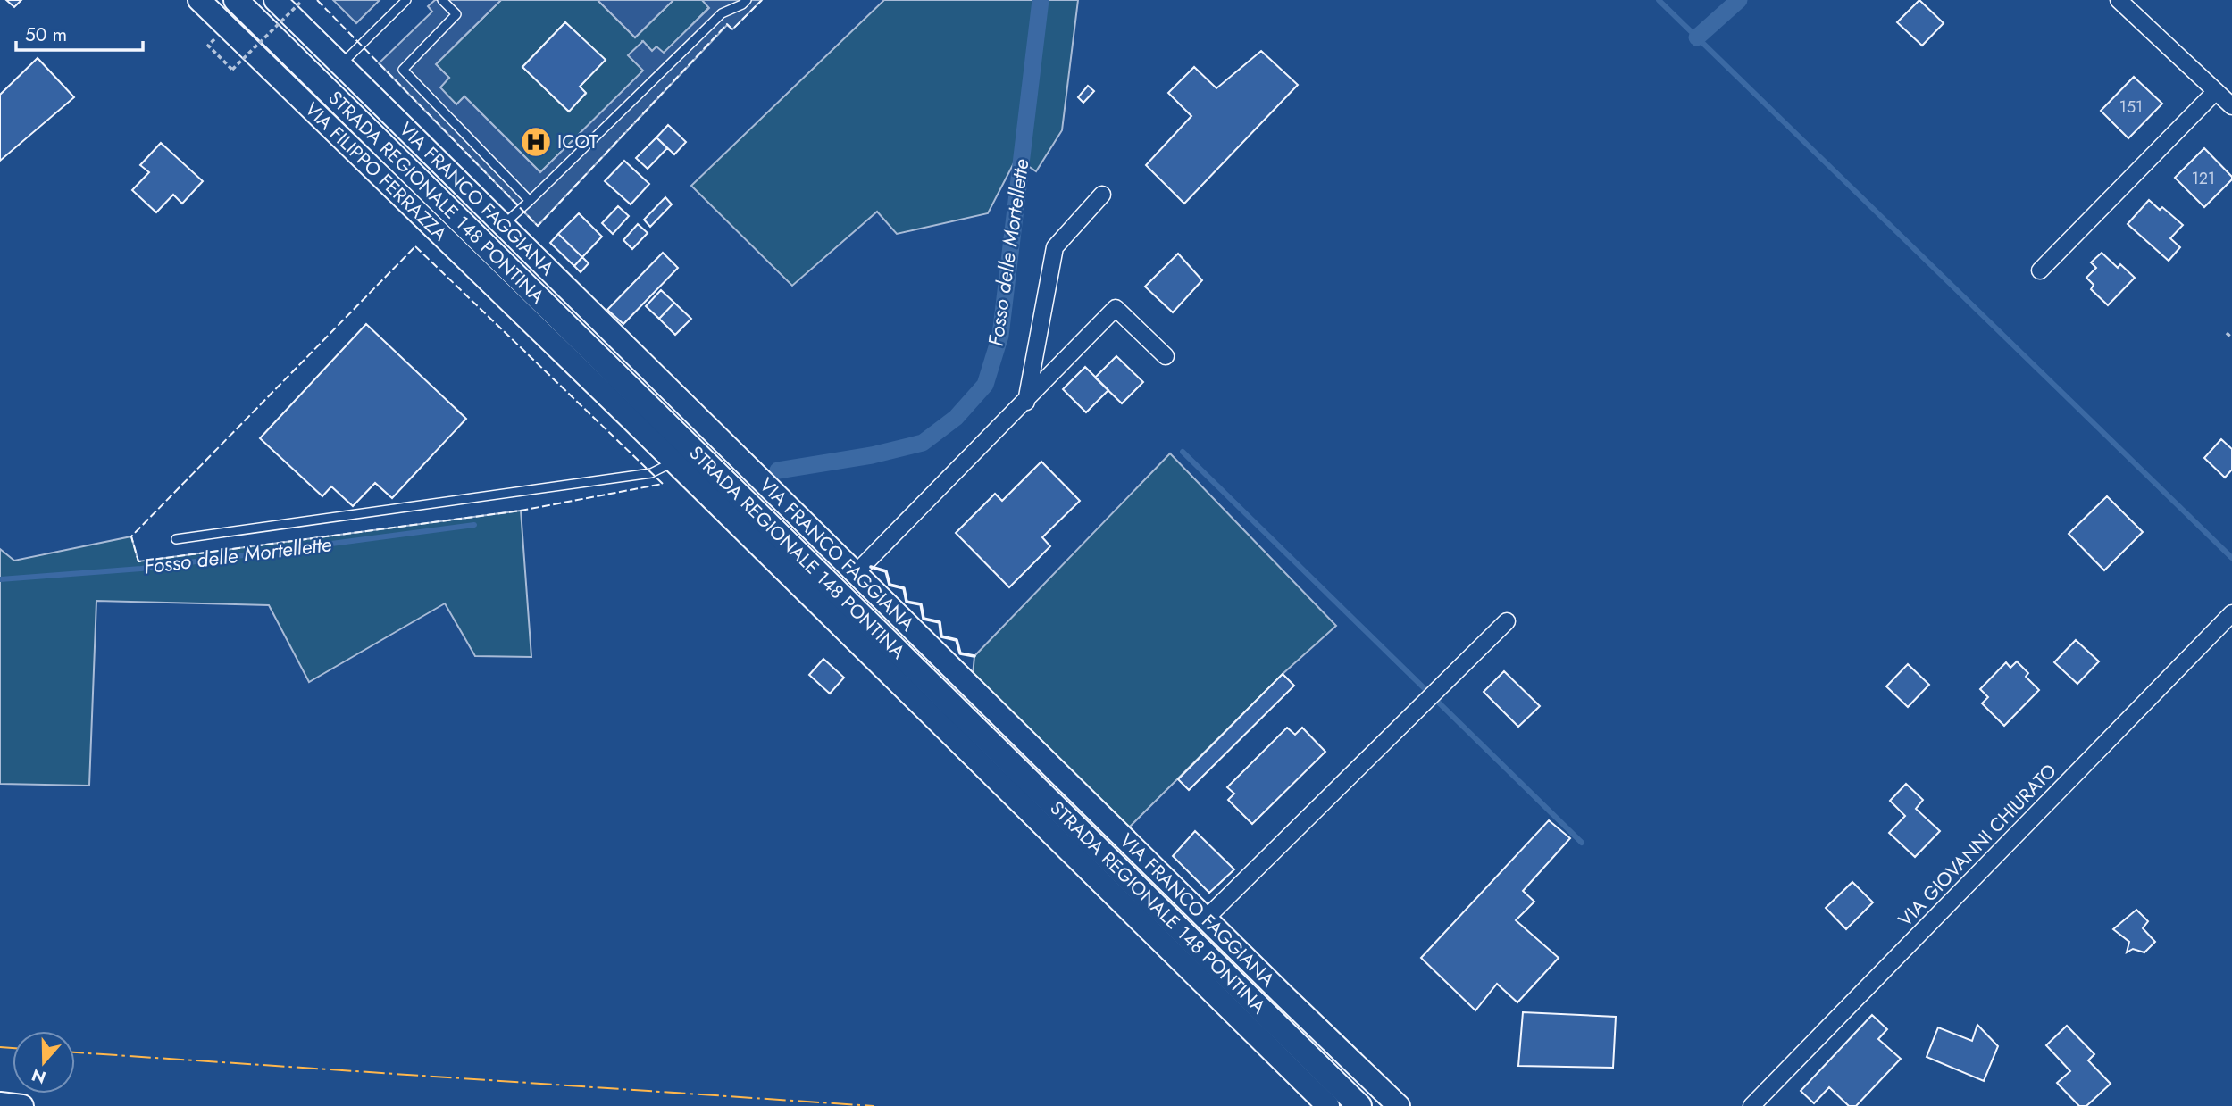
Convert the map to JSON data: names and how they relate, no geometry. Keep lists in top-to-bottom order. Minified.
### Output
{"streets":{"main road":["STRADA REGIONALE 148 PONTINA"],"street":["VIA FILIPPO FERRAZZA","VIA FRANCO FAGGIANA","VIA GIOVANNI CHIURATO"]},"water":["Fosso delle Mortellette"],"places":{"hospital":["ICOT"]},"house_numbers":["151","121"],"scale_bar":"50 m","north":"bottom"}
